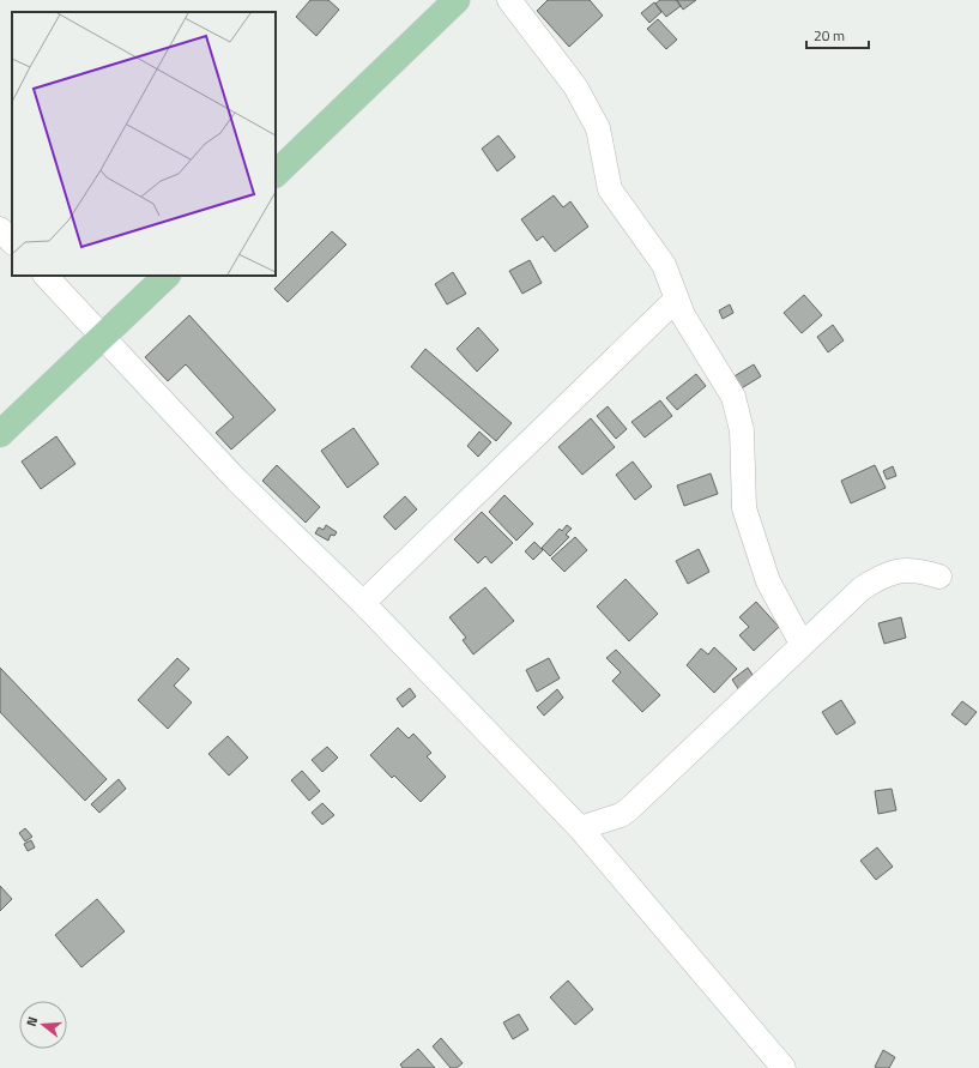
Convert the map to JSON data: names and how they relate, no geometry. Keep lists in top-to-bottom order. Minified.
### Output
{"scale_bar":"20 m","north":"left"}
